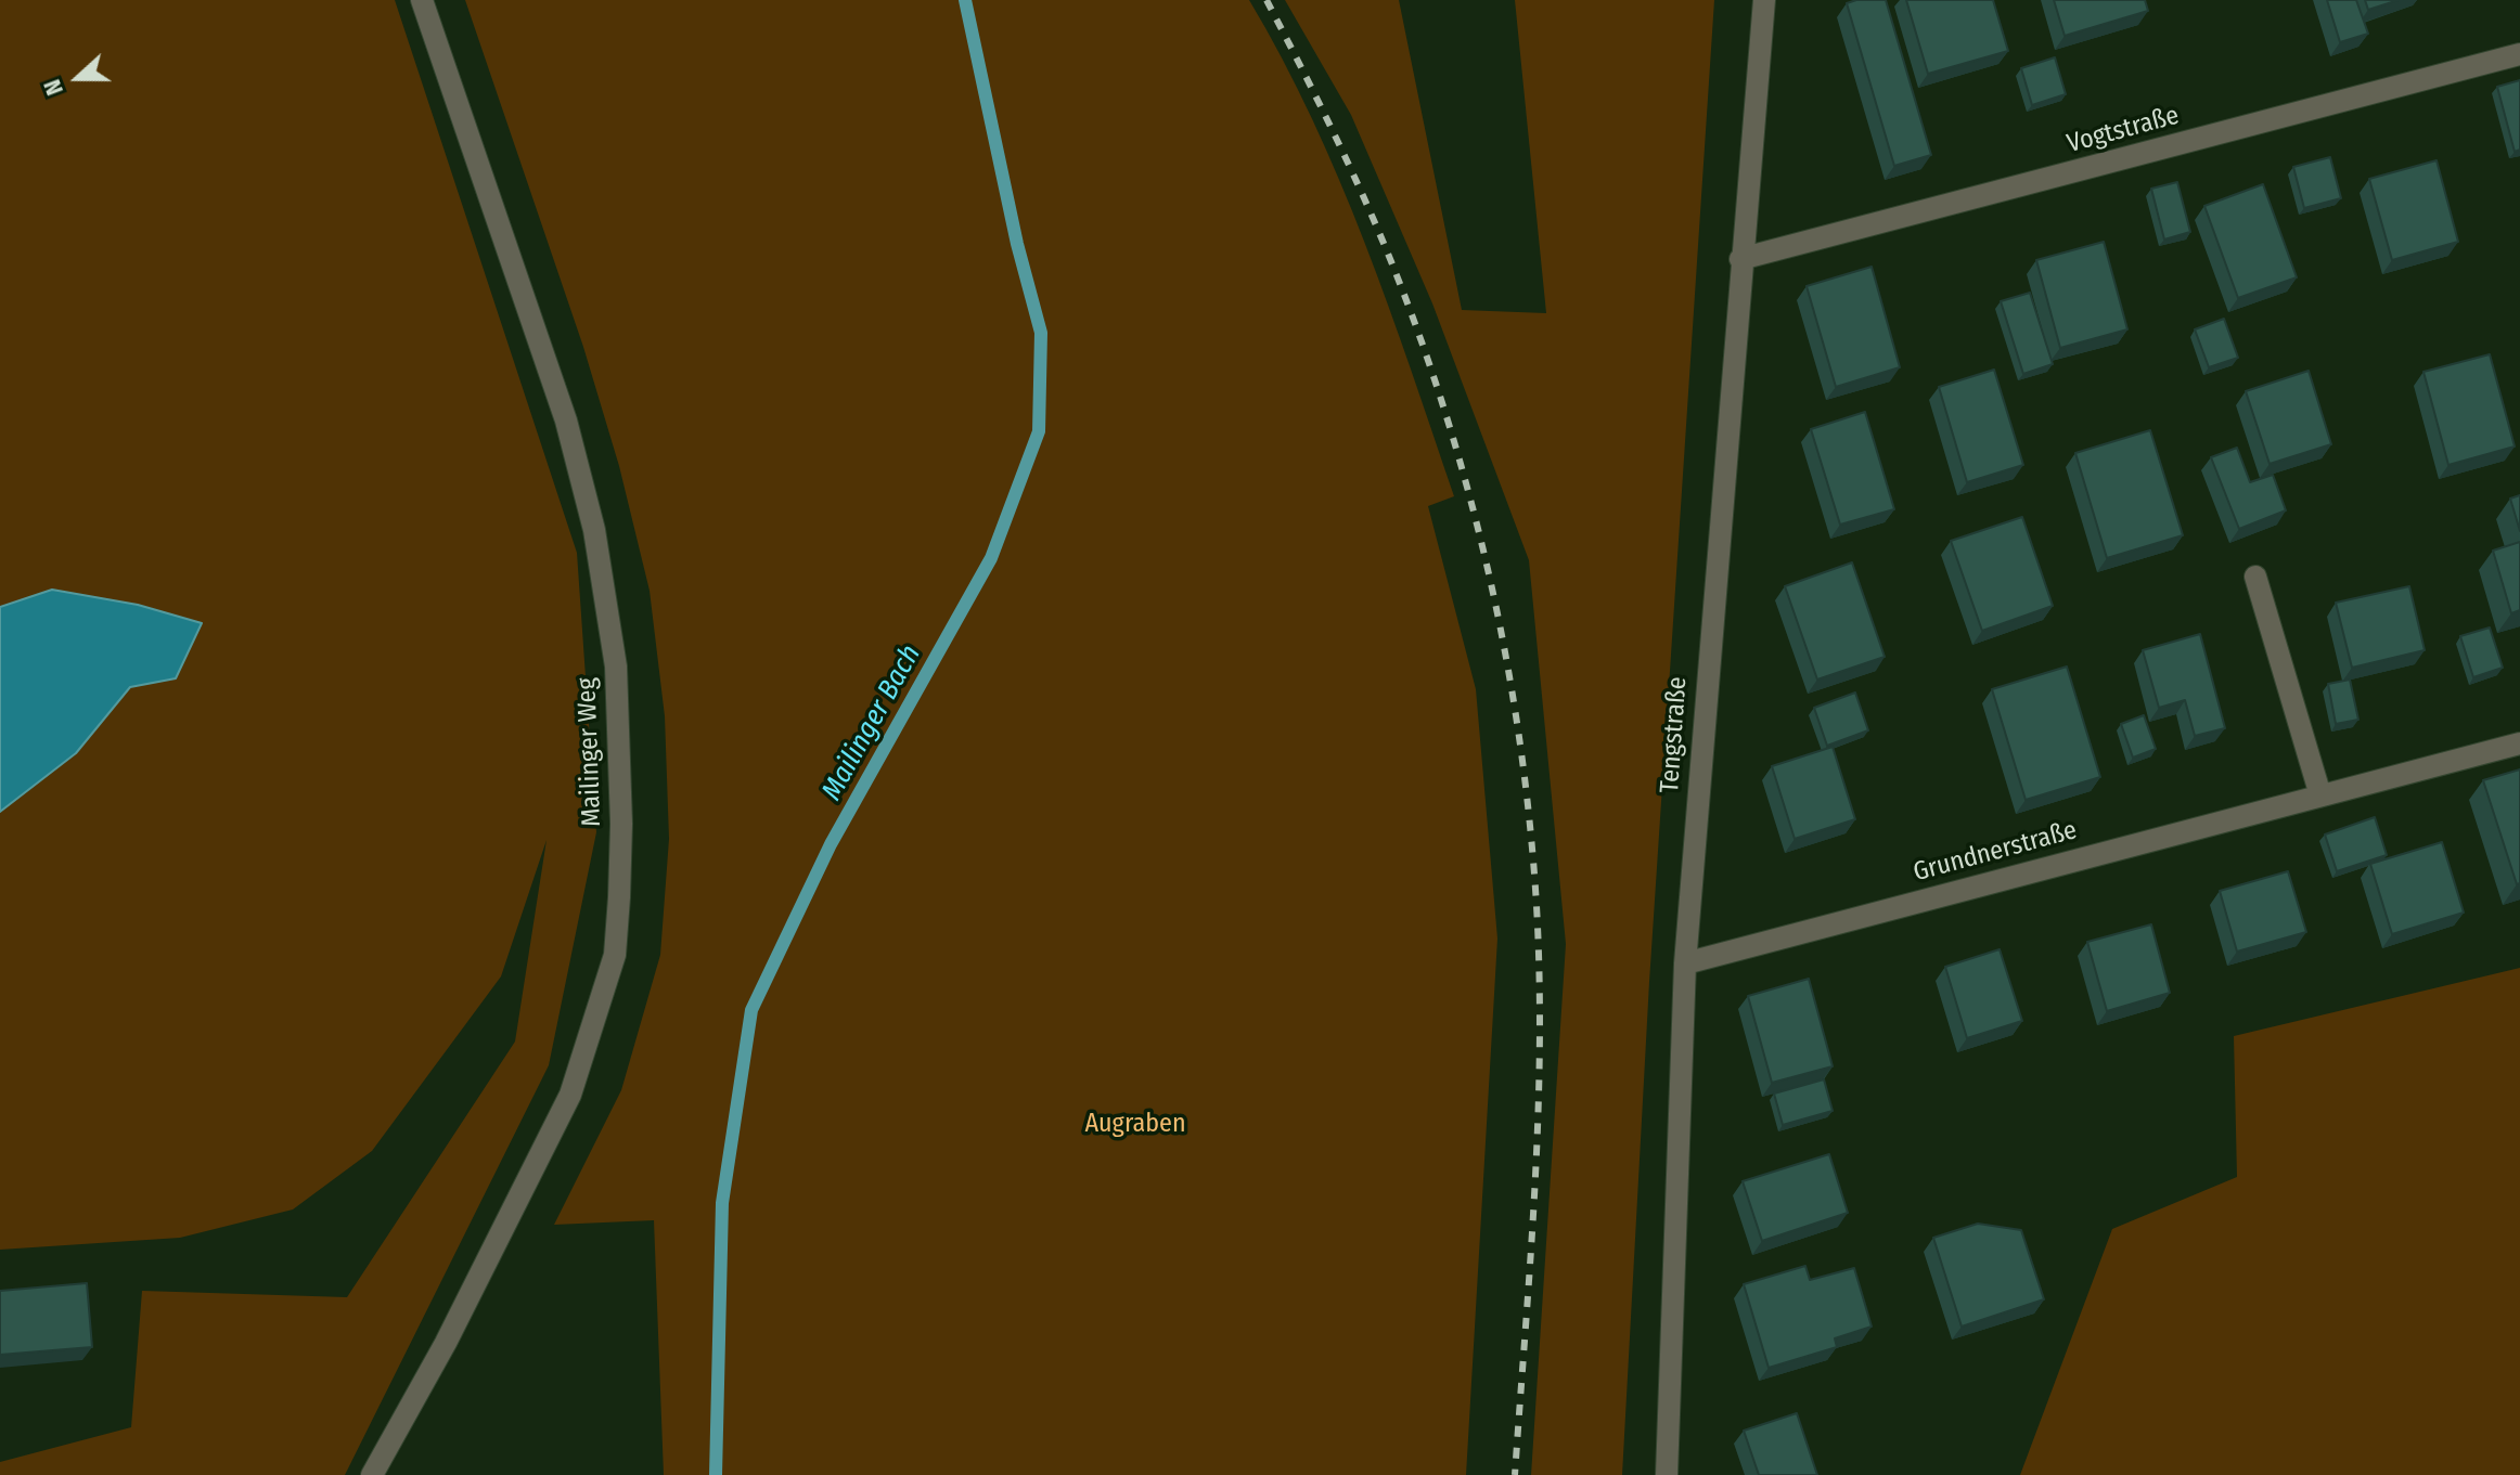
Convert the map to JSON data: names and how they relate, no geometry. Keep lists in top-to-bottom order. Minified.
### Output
{"streets":{"street":["Vogtstraße","Tengstraße","Mailinger Weg","Grundnerstraße"]},"crossings":[["Vogtstraße","Tengstraße"],["Tengstraße","Grundnerstraße"]],"water":["Mailinger Bach"],"parks":["Augraben"],"north":"left"}
